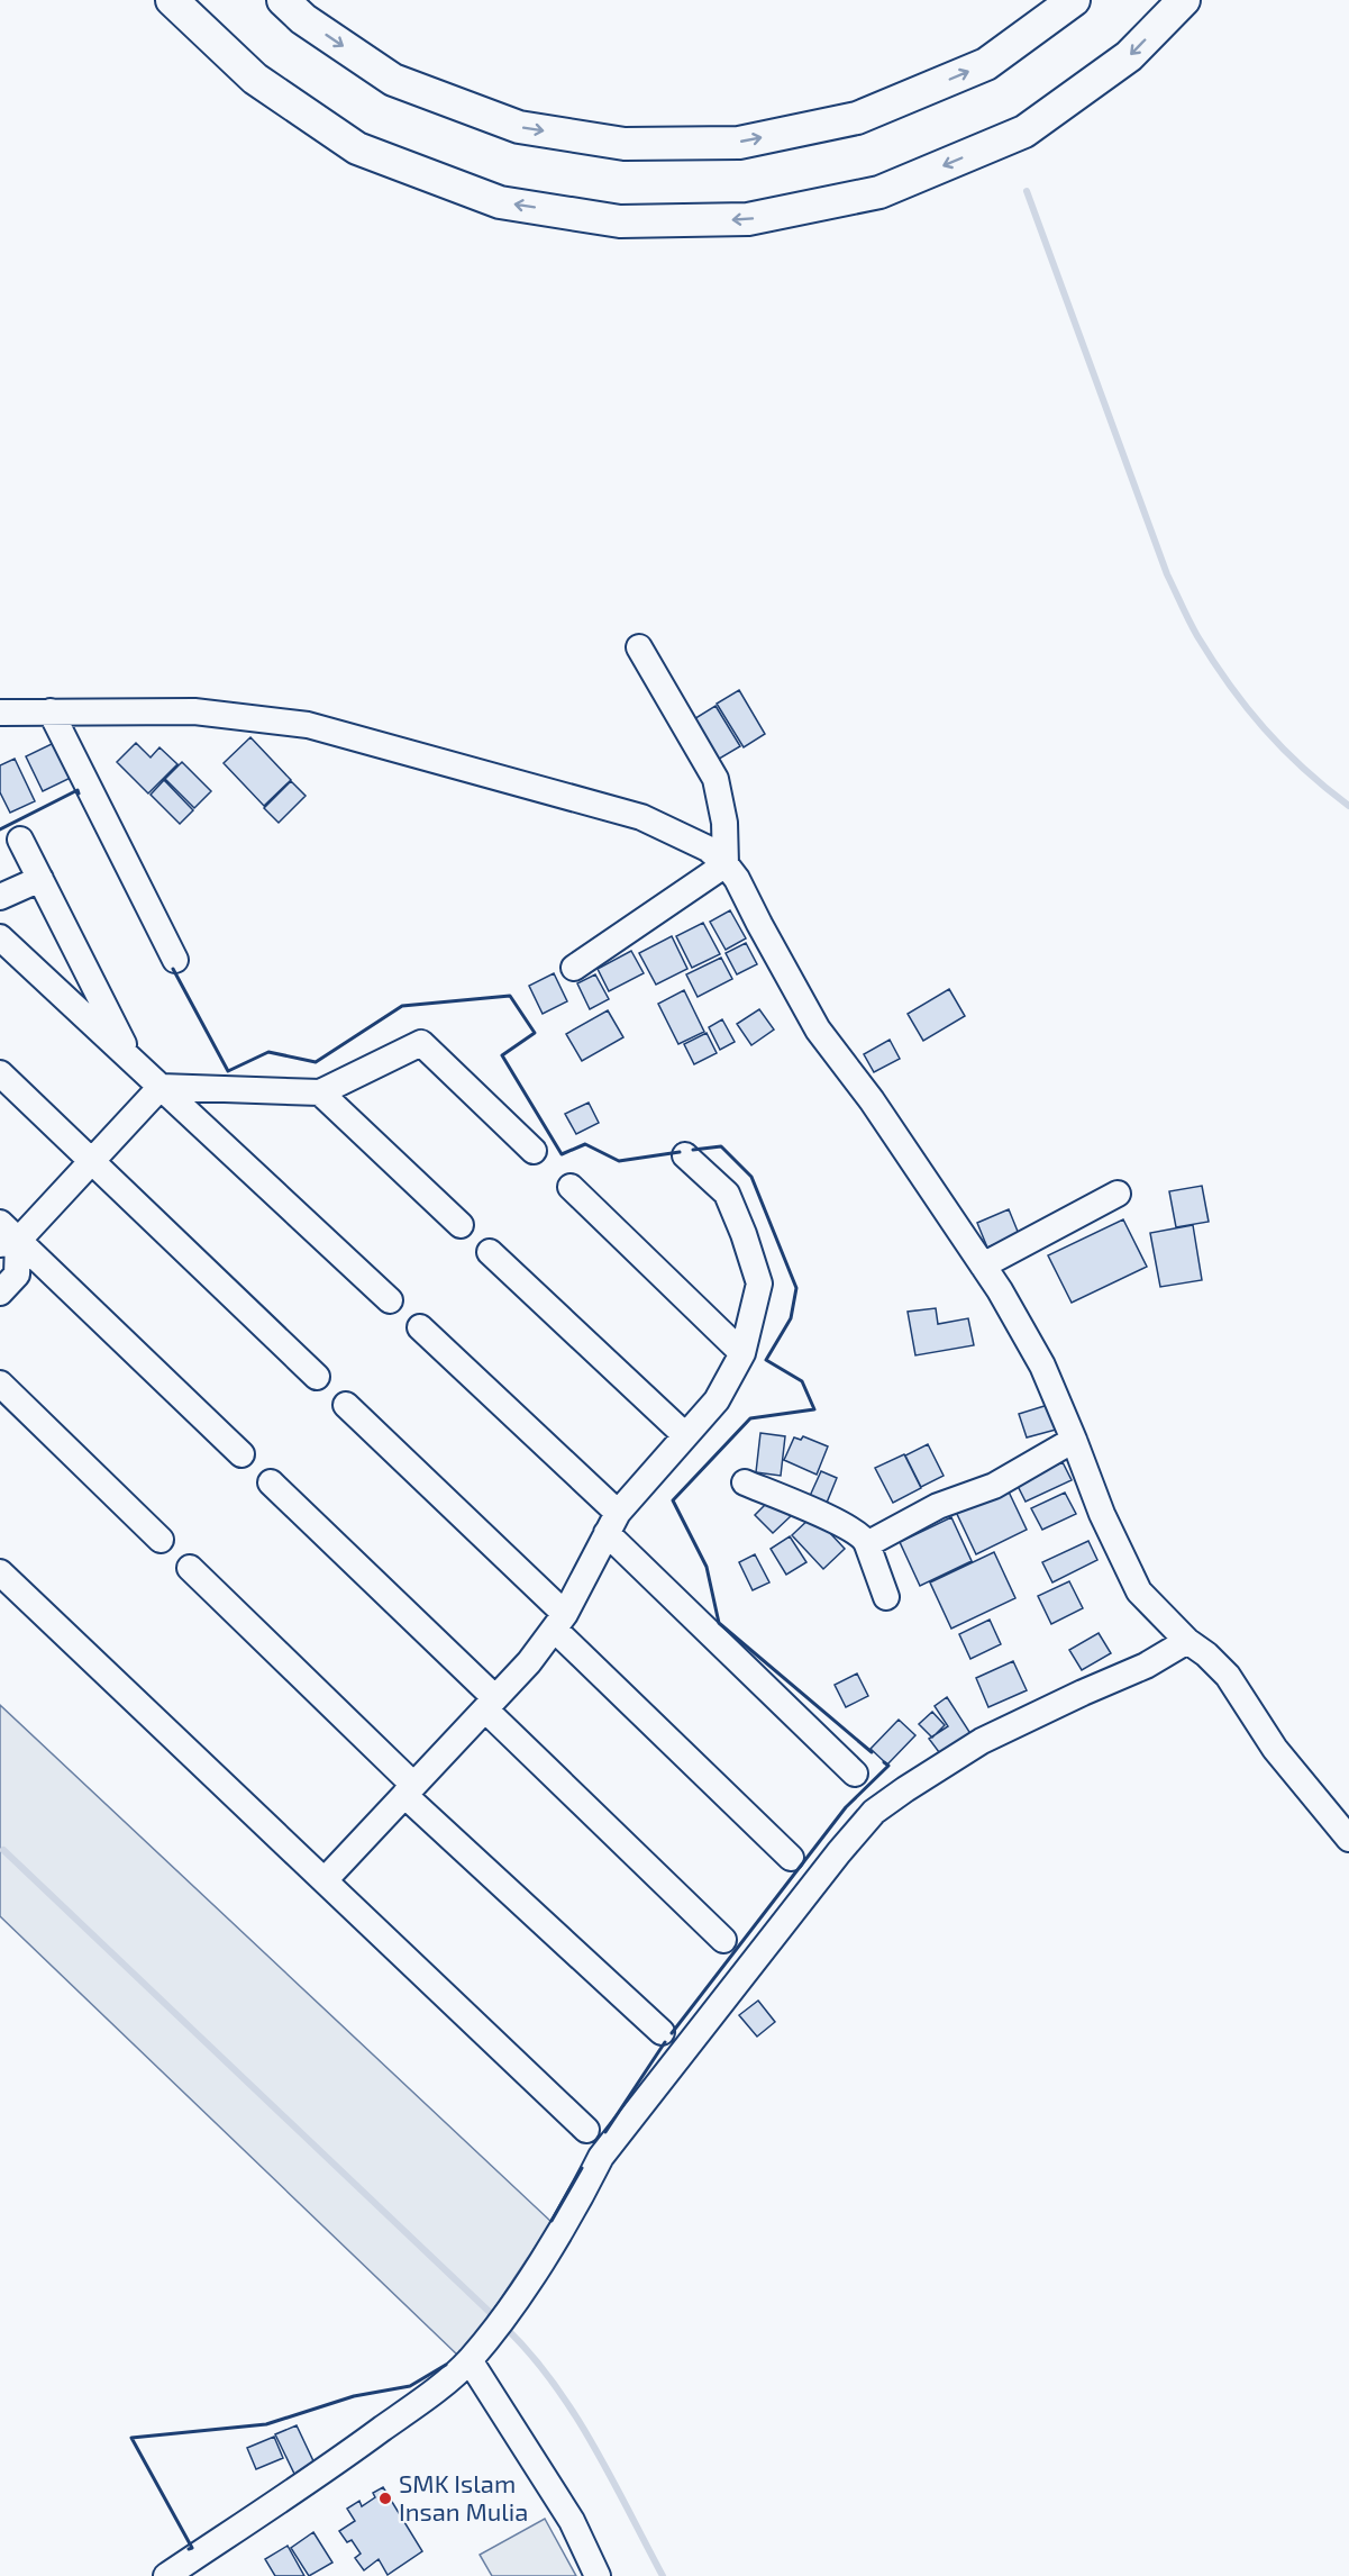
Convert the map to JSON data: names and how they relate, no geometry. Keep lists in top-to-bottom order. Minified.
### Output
{"places":["SMK Islam Insan Mulia"]}
